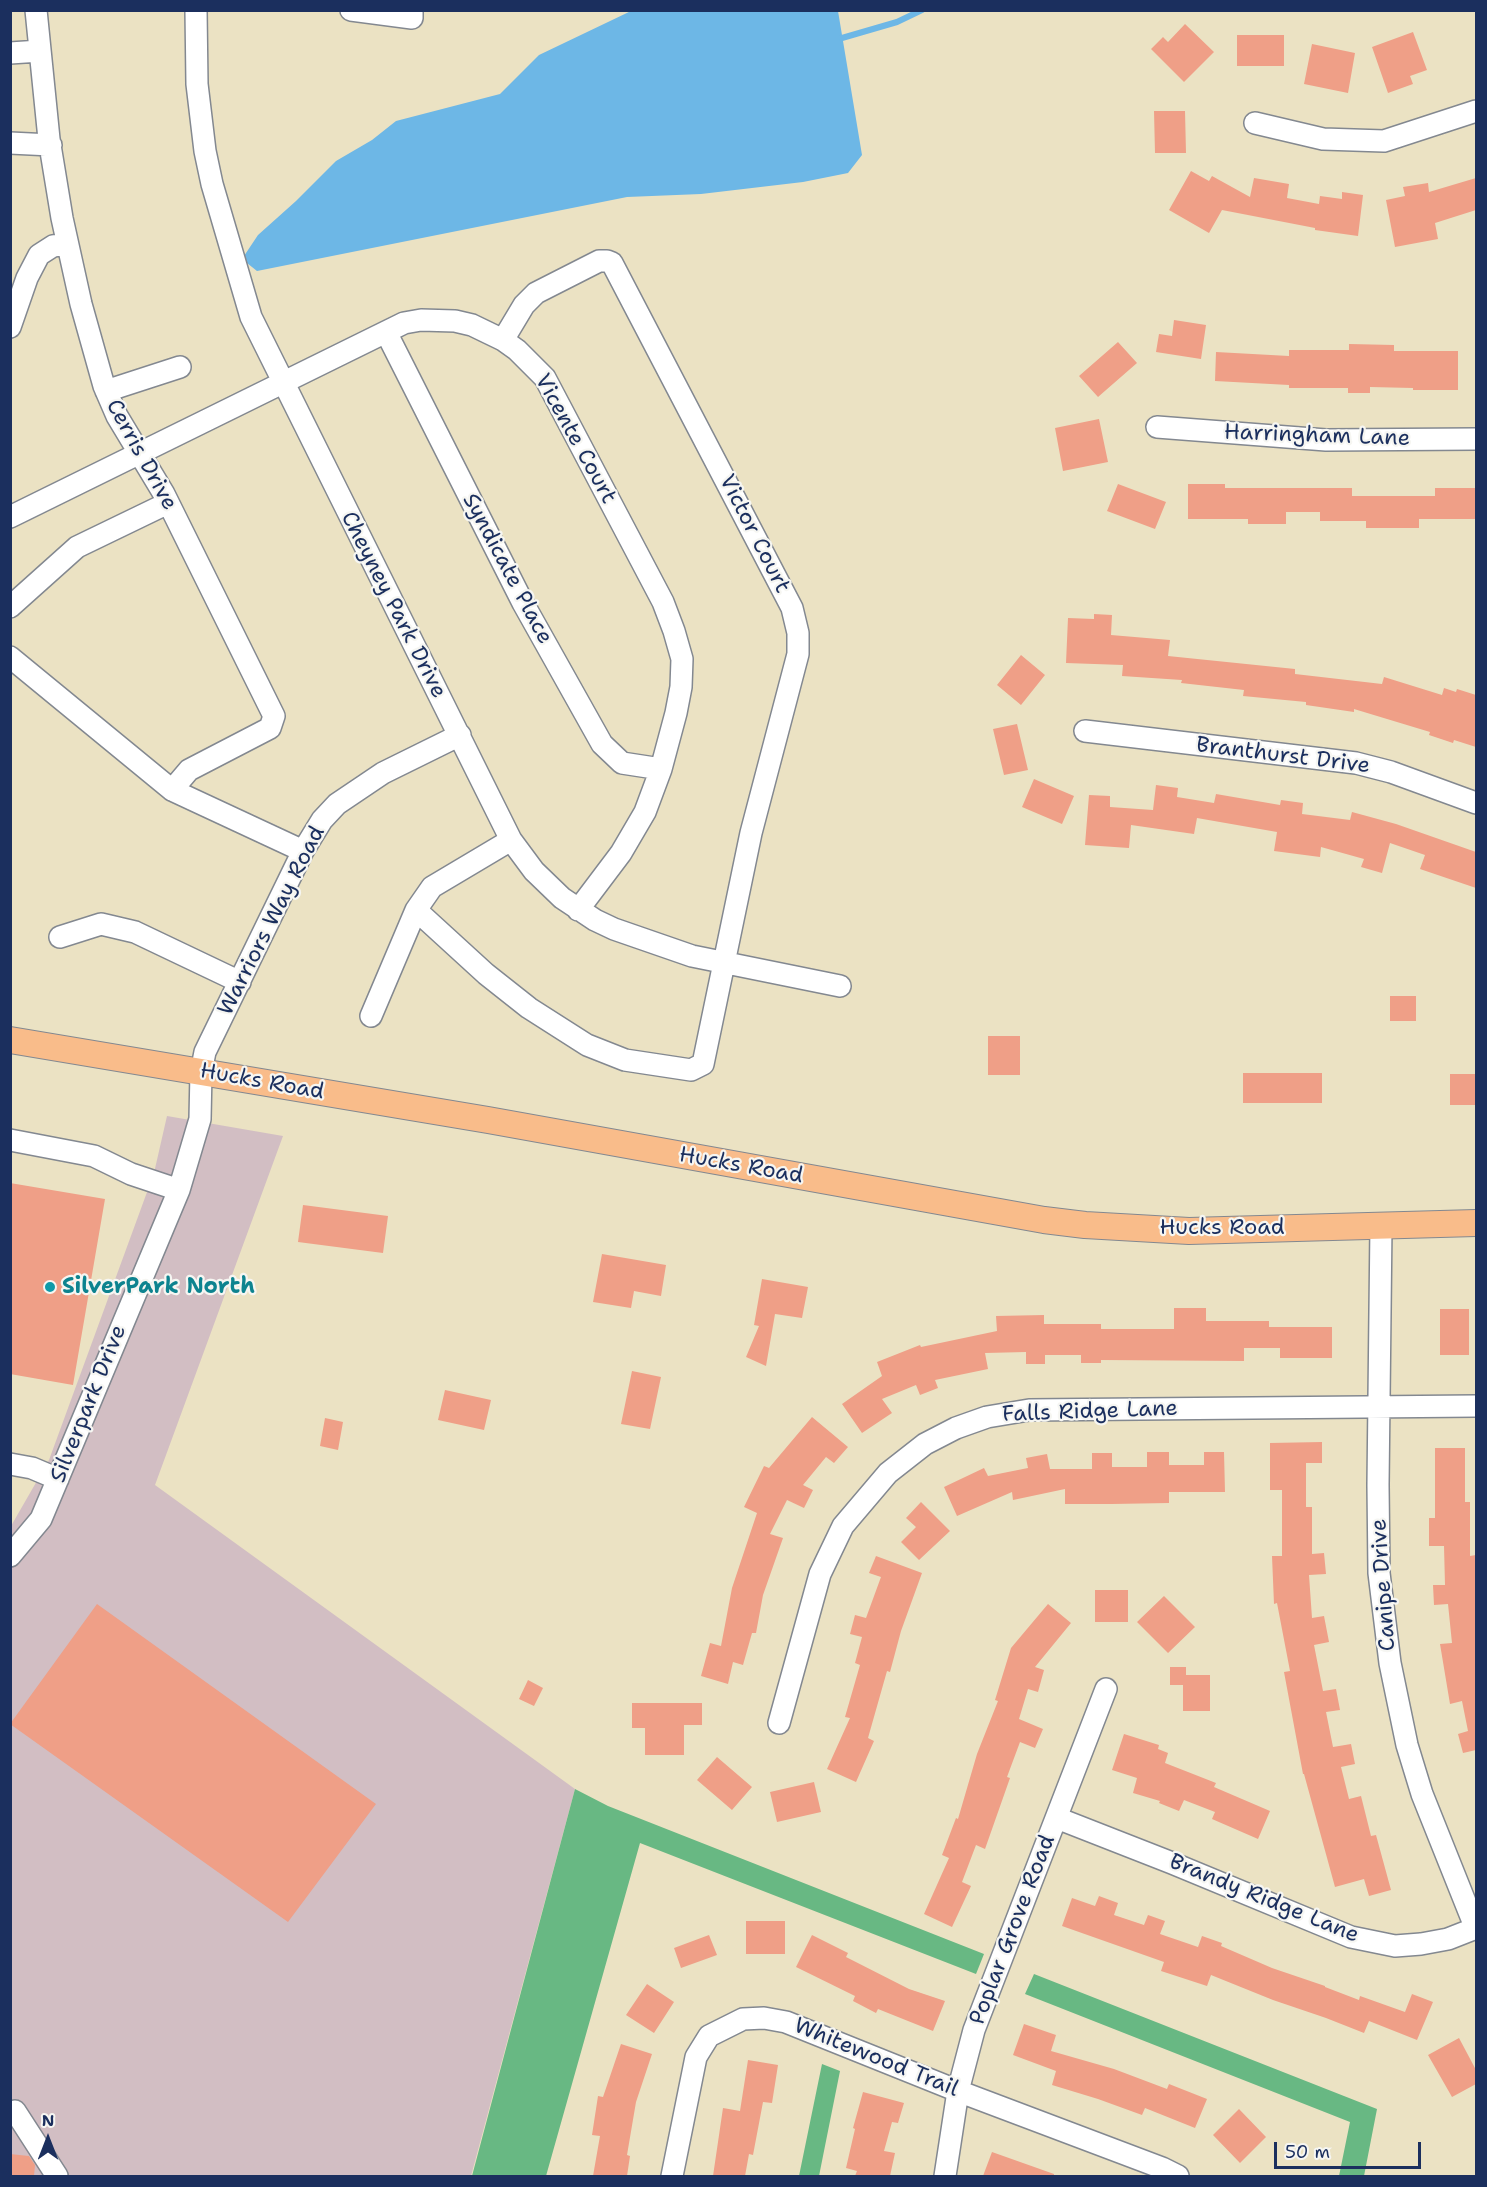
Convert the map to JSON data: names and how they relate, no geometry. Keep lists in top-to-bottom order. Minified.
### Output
{"streets":{"main road":["Hucks Road"],"street":["Harringham Lane","Vicente Court","Cerris Drive","Victor Court","Syndicate Place","Cheyney Park Drive","Branthurst Drive","Warriors Way Road","Silverpark Drive","Falls Ridge Lane","Canipe Drive","Brandy Ridge Lane","Poplar Grove Road","Whitewood Trail"]},"crossings":[["Vicente Court","Cerris Drive"],["Vicente Court","Victor Court"],["Vicente Court","Syndicate Place"],["Vicente Court","Cheyney Park Drive"],["Victor Court","Cheyney Park Drive"],["Cheyney Park Drive","Warriors Way Road"],["Warriors Way Road","Hucks Road"],["Warriors Way Road","Silverpark Drive"],["Hucks Road","Silverpark Drive"],["Hucks Road","Canipe Drive"],["Falls Ridge Lane","Canipe Drive"],["Canipe Drive","Brandy Ridge Lane"],["Brandy Ridge Lane","Poplar Grove Road"],["Poplar Grove Road","Whitewood Trail"]],"places":["SilverPark North"],"scale_bar":"50 m","north":"top"}
